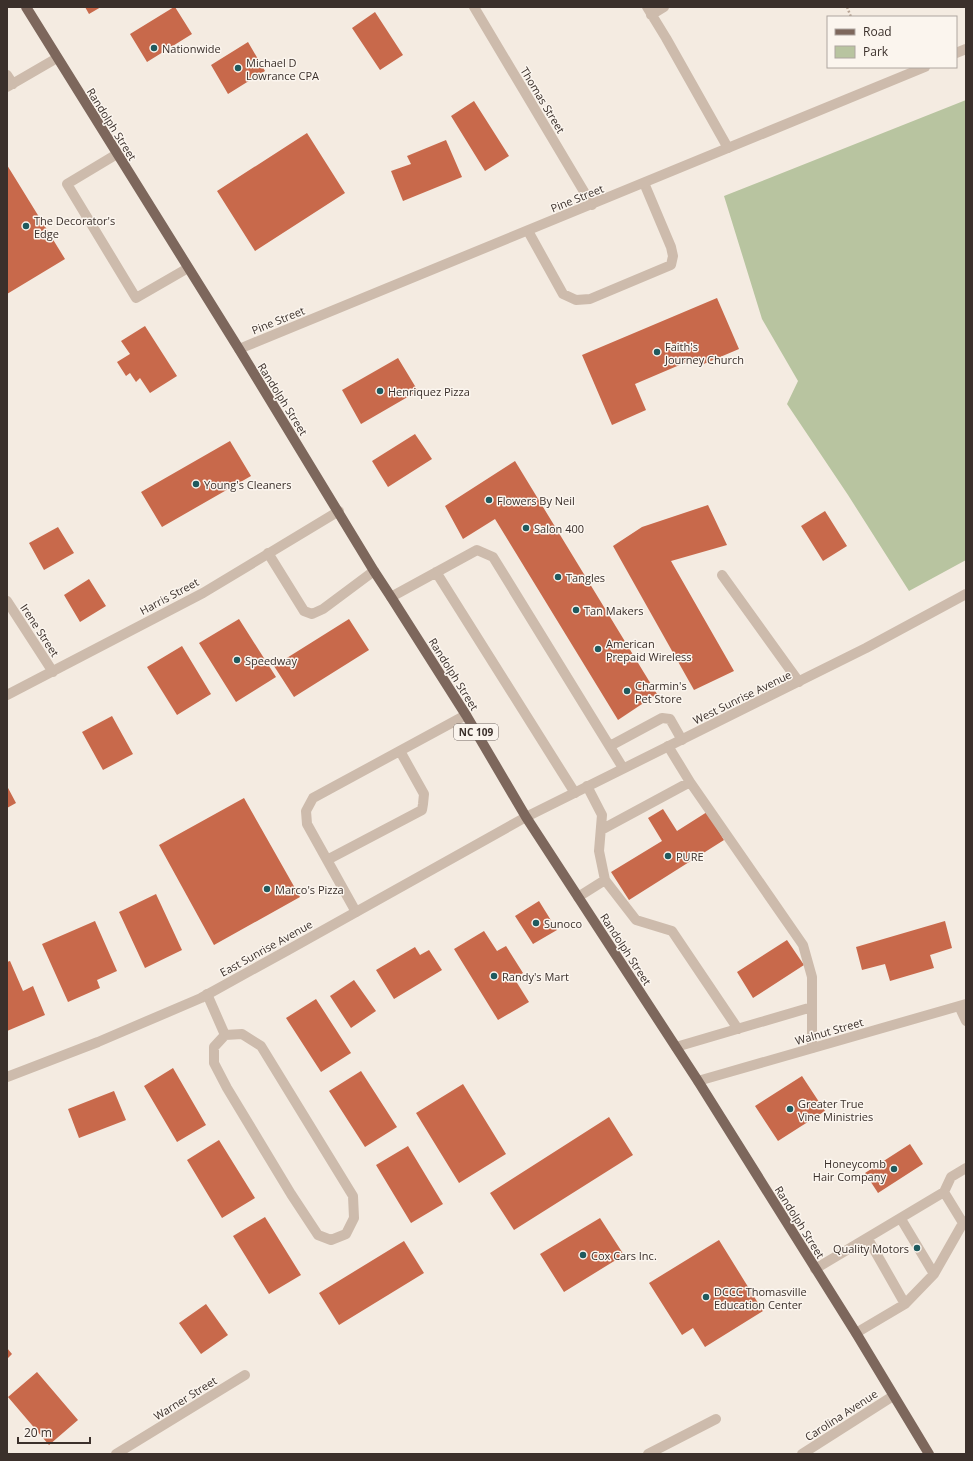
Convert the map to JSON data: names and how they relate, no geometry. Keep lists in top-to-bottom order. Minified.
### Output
{"streets":{"main road":["Randolph Street","NC 109"],"street":["Thomas Street","Pine Street","Harris Street","Irene Street","West Sunrise Avenue","East Sunrise Avenue","Walnut Street","Warner Street","Carolina Avenue"]},"crossings":[["Thomas Street","Pine Street"],["Randolph Street","Pine Street"],["Randolph Street","Harris Street"],["Randolph Street","West Sunrise Avenue"],["Randolph Street","East Sunrise Avenue"],["Randolph Street","Walnut Street"],["Randolph Street","Carolina Avenue"],["Harris Street","Irene Street"],["West Sunrise Avenue","East Sunrise Avenue"]],"places":["Nationwide","Michael D Lowrance CPA","The Decorator's Edge","Faith's Journey Church","Henriquez Pizza","Young's Cleaners","Flowers By Neil","Salon 400","Tangles","Tan Makers","American Prepaid Wireless","Speedway","Charmin's Pet Store","PURE","Marco's Pizza","Sunoco","Randy's Mart","Greater True Vine Ministries","Honeycomb Hair Company","Quality Motors","Cox Cars Inc.","DCCC Thomasville Education Center"],"legend":["Road","Park"],"scale_bar":"20 m"}
